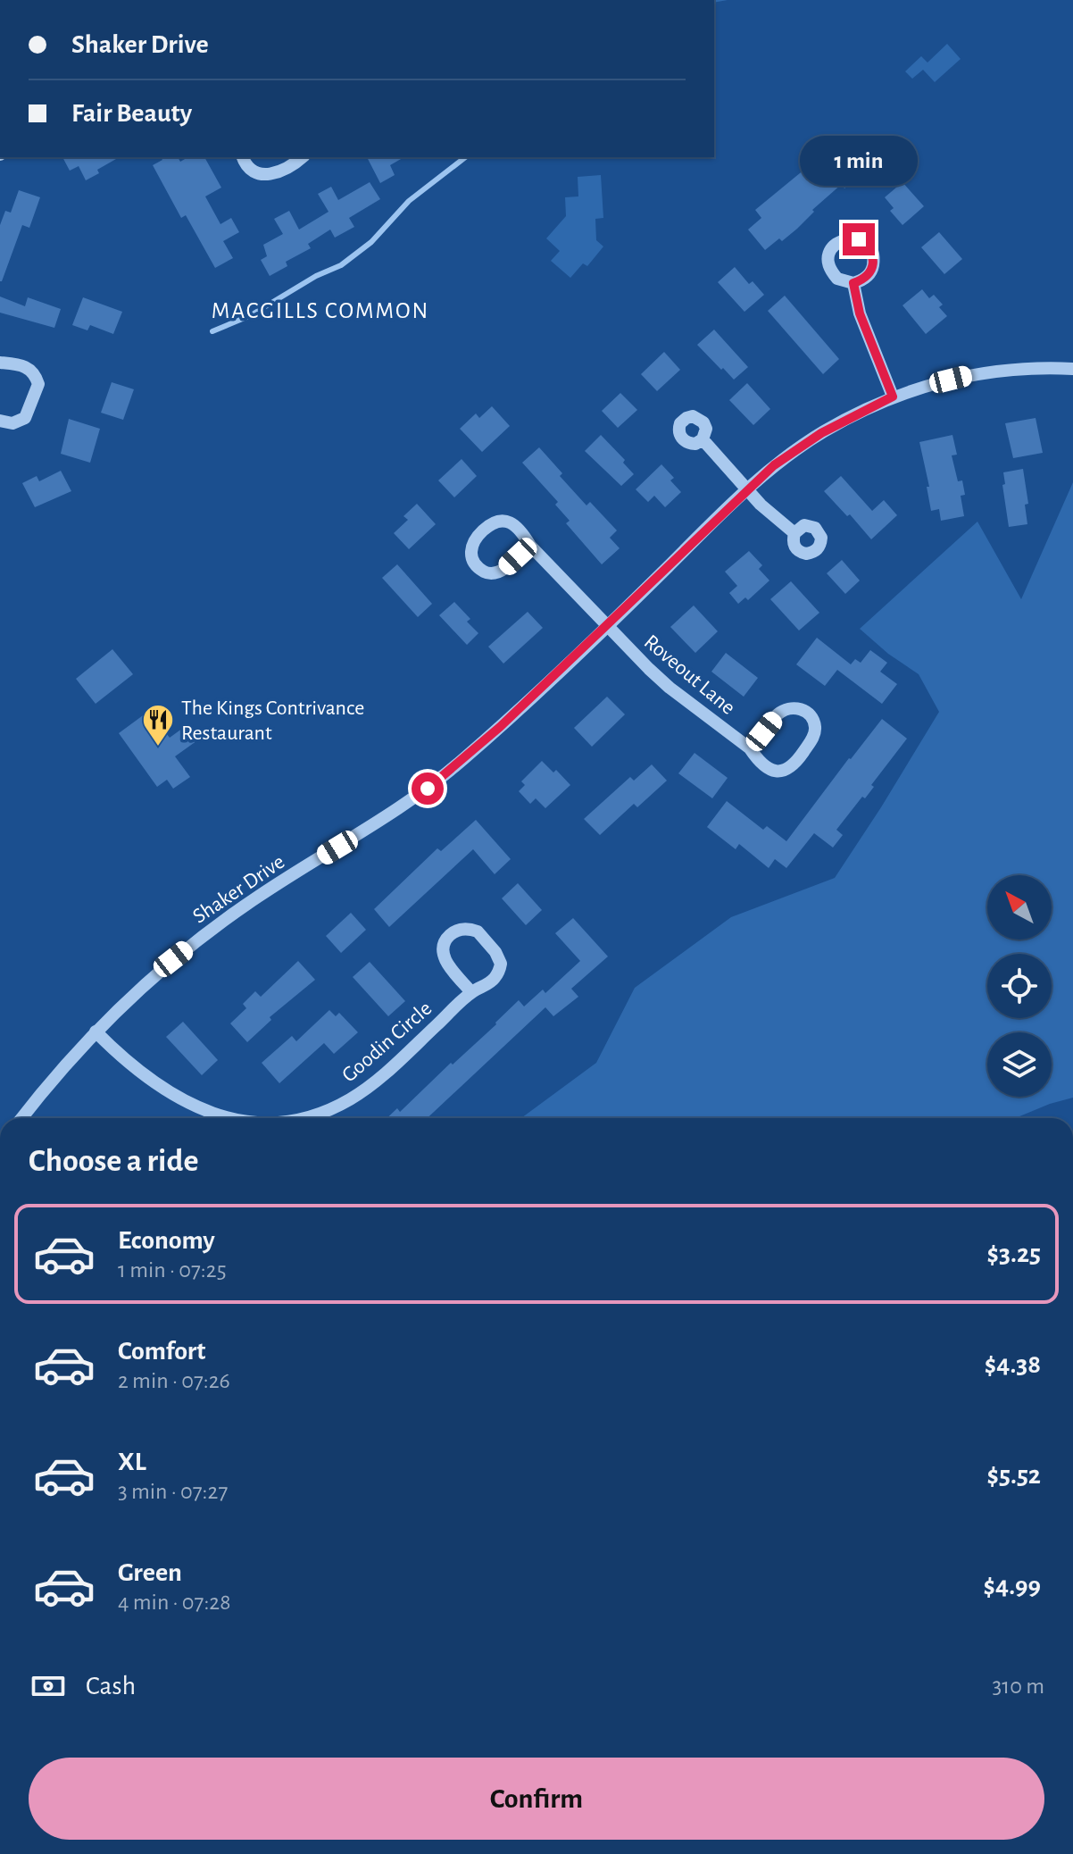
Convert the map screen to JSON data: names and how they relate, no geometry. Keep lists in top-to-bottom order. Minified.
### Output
{"streets":{"street":["Roveout Lane","Shaker Drive","Goodin Circle"]},"crossings":[["Roveout Lane","Shaker Drive"],["Shaker Drive","Goodin Circle"]],"districts":["MACGILLS COMMON"],"places":{"restaurant":["The Kings Contrivance Restaurant"]},"north":"top left","page":{"banner":["Shaker Drive","Fair Beauty"],"bubble":"1 min","heading":"Choose a ride","list":[{"name":"Economy","note":"1 min · 07:25","value":"$3.25"},{"name":"Comfort","note":"2 min · 07:26","value":"$4.38"},{"name":"XL","note":"3 min · 07:27","value":"$5.52"},{"name":"Green","note":"4 min · 07:28","value":"$4.99"}],"pay":["Cash","310 m"],"buttons":"Confirm"}}
